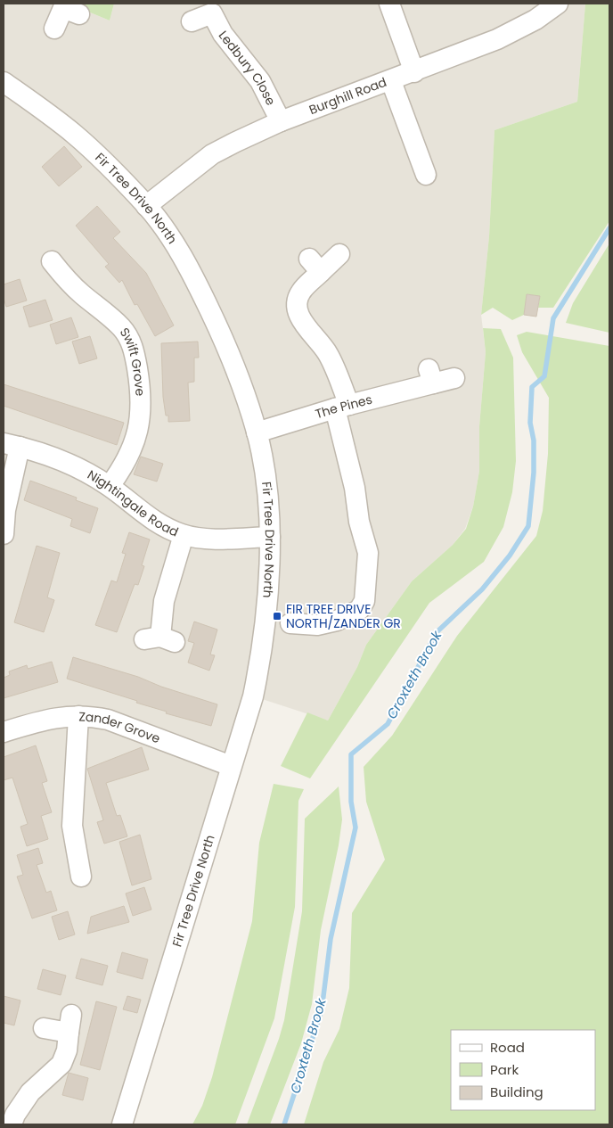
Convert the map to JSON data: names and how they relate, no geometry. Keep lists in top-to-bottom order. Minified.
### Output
{"streets":{"street":["Ledbury Close","Burghill Road","Fir Tree Drive North","Swift Grove","The Pines","Nightingale Road","Zander Grove"]},"crossings":[["Ledbury Close","Burghill Road"],["Burghill Road","Fir Tree Drive North"],["Fir Tree Drive North","The Pines"],["Fir Tree Drive North","Nightingale Road"],["Fir Tree Drive North","Zander Grove"],["Swift Grove","Nightingale Road"]],"water":["Croxteth Brook"],"places":{"transit":["FIR TREE DRIVE NORTH/ZANDER GR"]},"legend":["Road","Park","Building"]}
